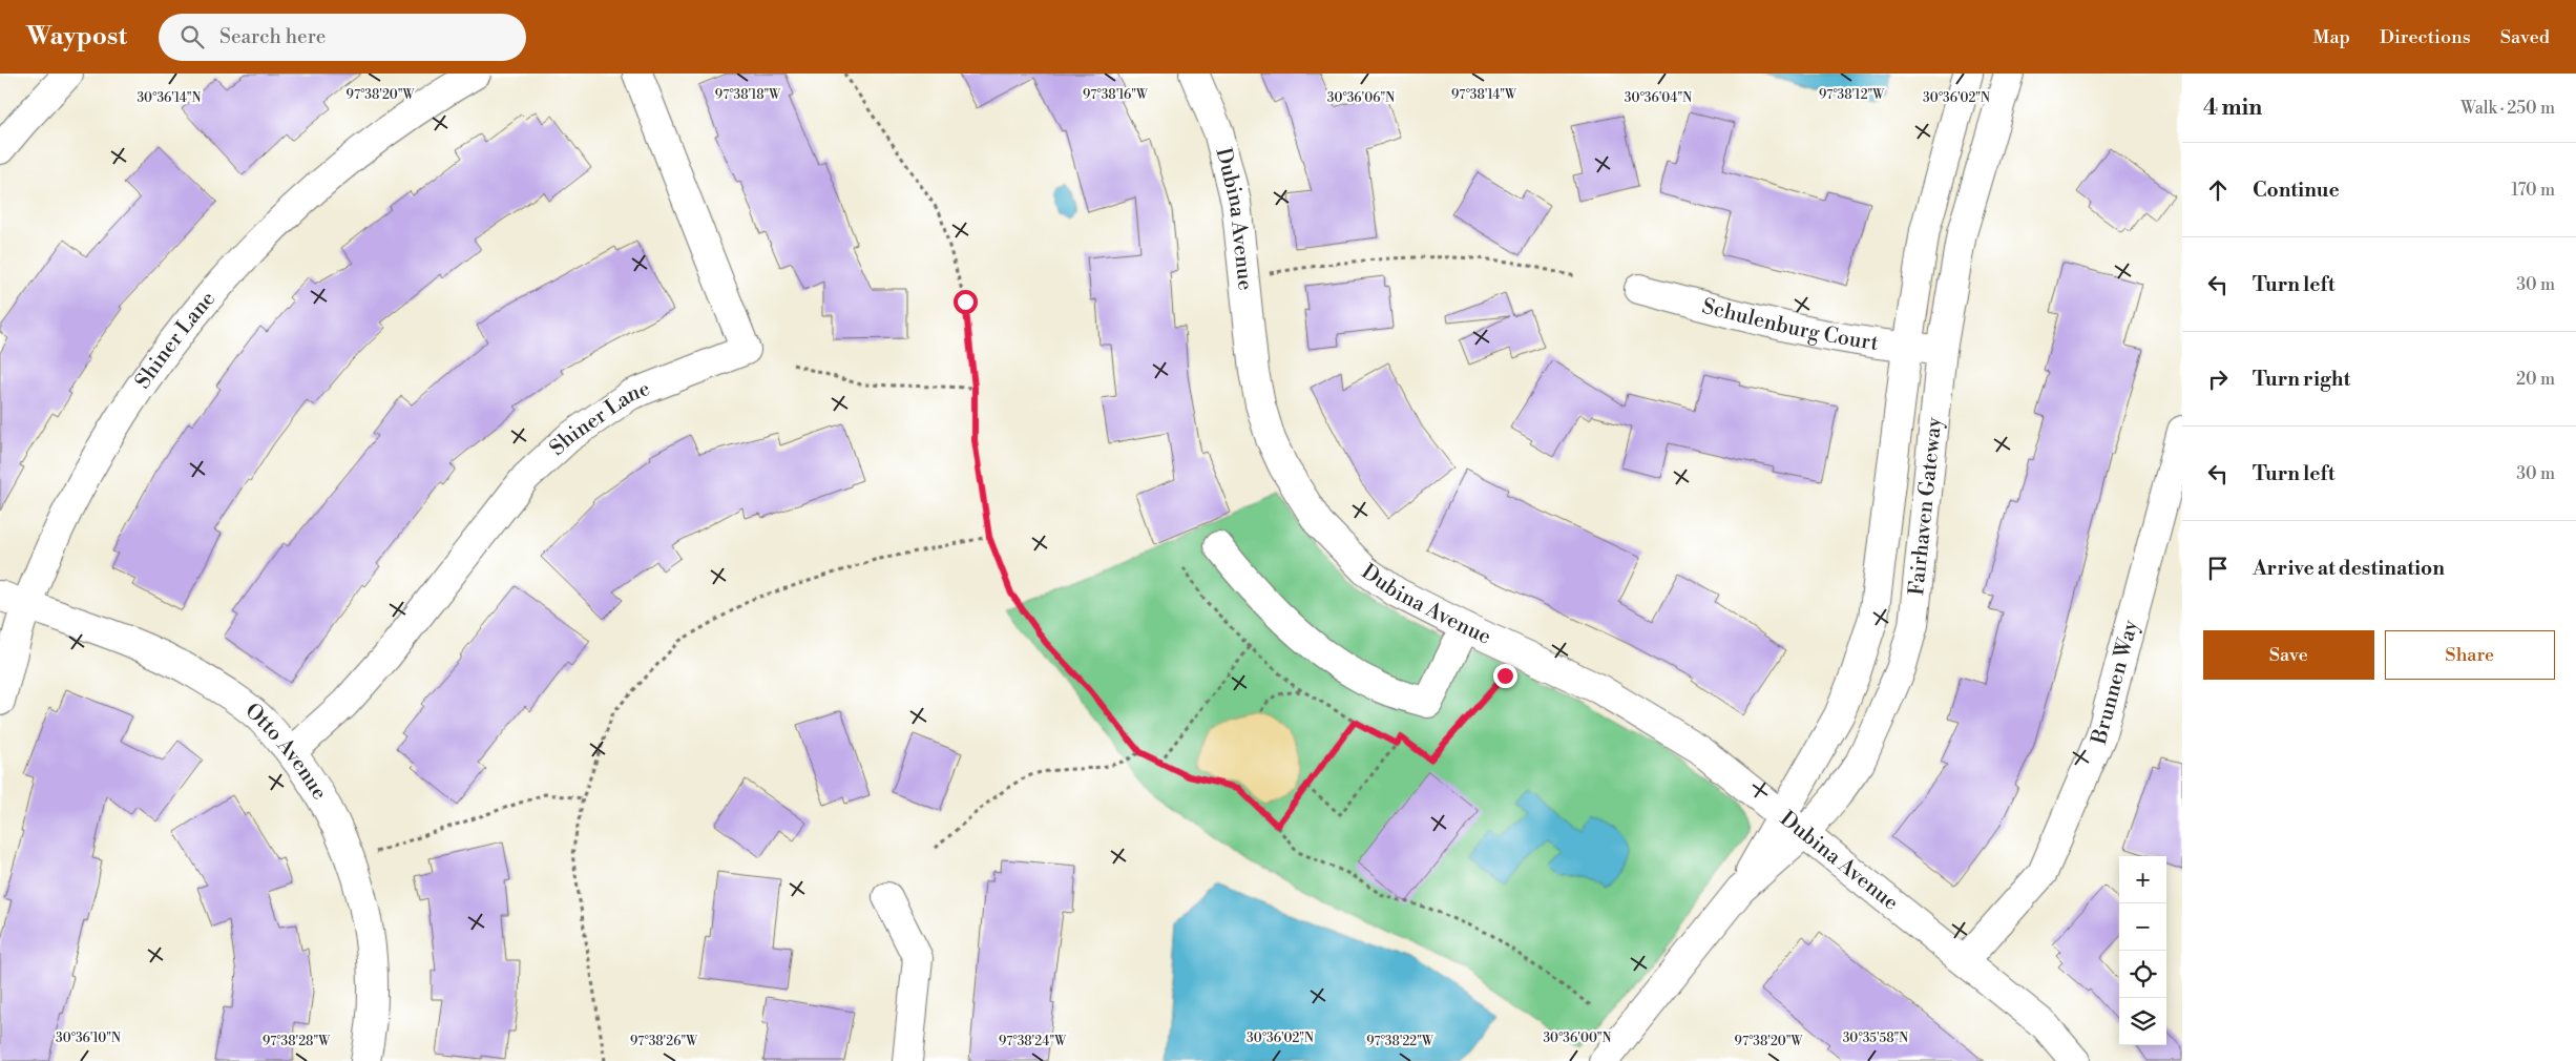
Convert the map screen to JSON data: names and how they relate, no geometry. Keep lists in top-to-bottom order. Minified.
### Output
{"streets":{"street":["Dubina Avenue","Schulenburg Court","Shiner Lane","Fairhaven Gateway","Brunnen Way","Otto Avenue"]},"crossings":[["Dubina Avenue","Fairhaven Gateway"],["Dubina Avenue","Brunnen Way"],["Schulenburg Court","Fairhaven Gateway"],["Shiner Lane","Otto Avenue"]],"page":{"header":"Waypost","search":"Search here","nav":["Map","Directions","Saved"],"heading":["4 min","Walk · 250 m"],"list":[["Continue","170 m"],["Turn left","30 m"],["Turn right","20 m"],["Turn left","30 m"],"Arrive at destination"],"buttons":["Save","Share"],"map_buttons":["+","−"]},"coordinates":["97°38'12\"W","97°38'20\"W","97°38'18\"W","97°38'16\"W","97°38'14\"W","30°36'14\"N","30°36'06\"N","30°36'04\"N","30°36'02\"N","30°36'10\"N","30°36'00\"N","30°35'58\"N","97°38'28\"W","97°38'26\"W","97°38'24\"W","97°38'22\"W"]}
